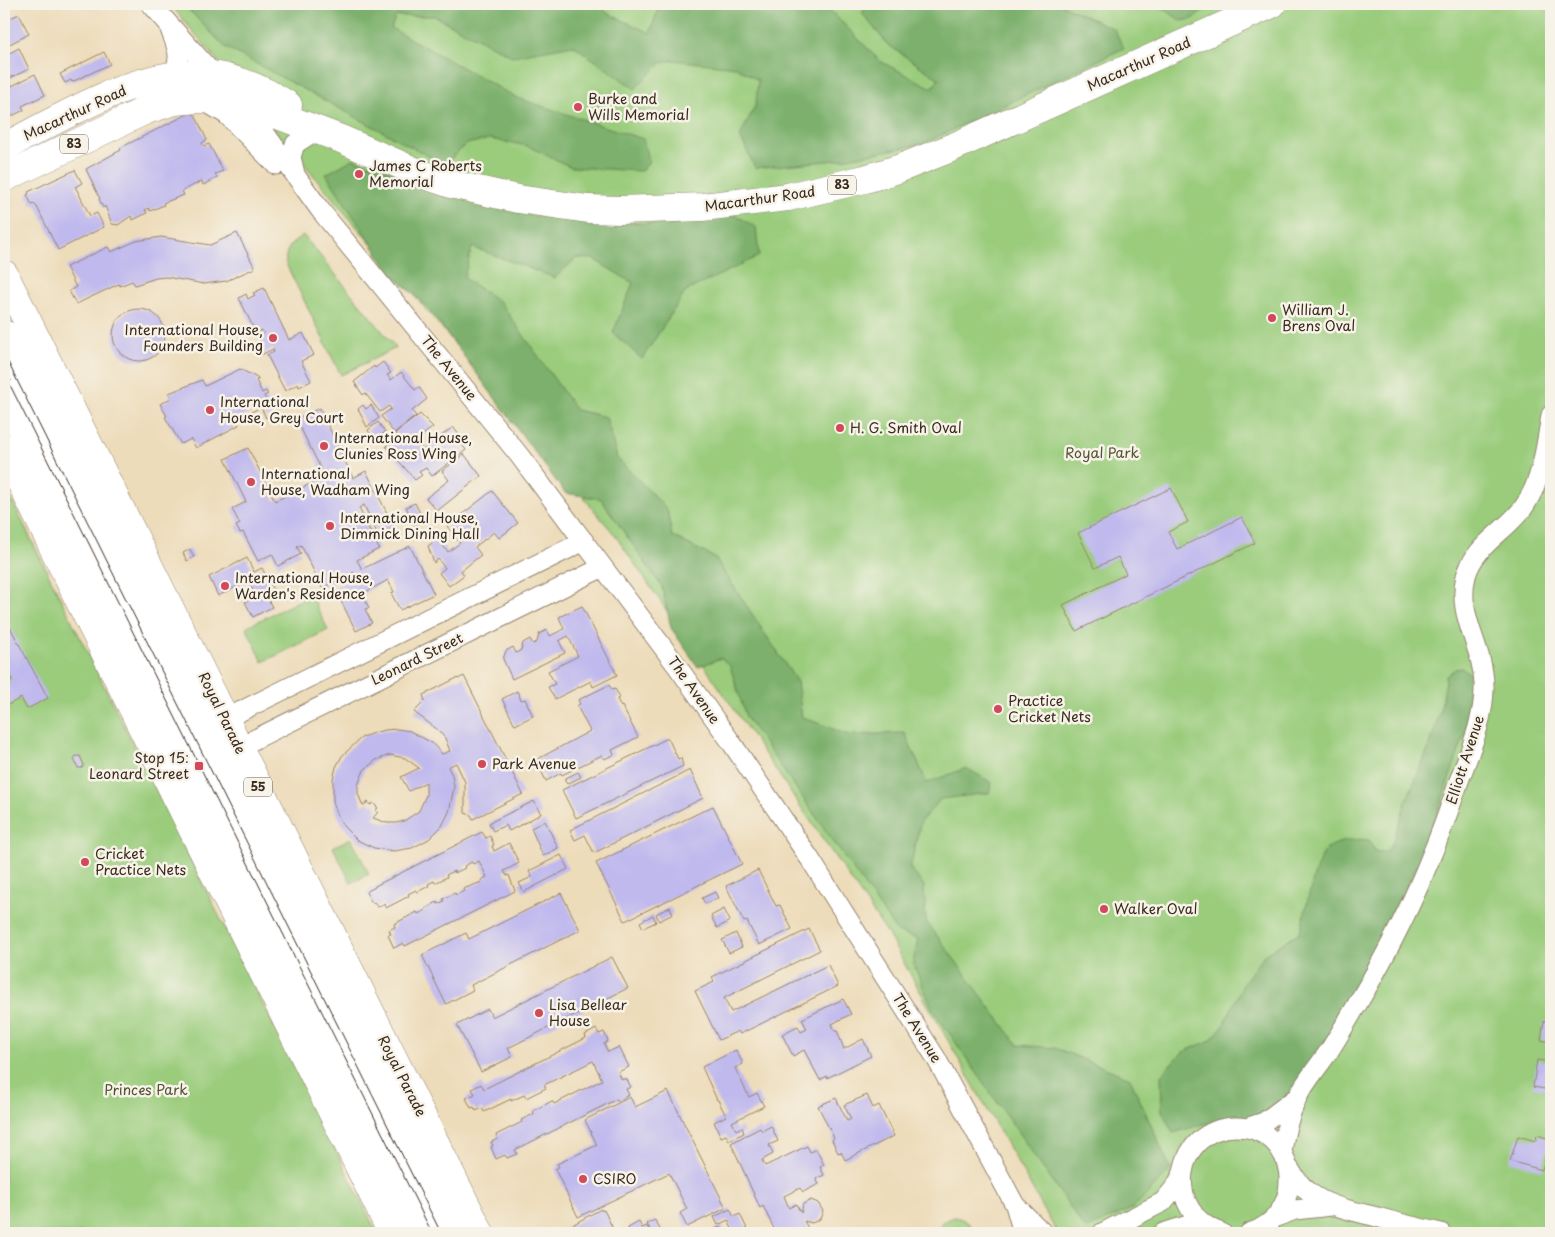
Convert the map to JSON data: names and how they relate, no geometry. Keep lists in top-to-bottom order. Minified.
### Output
{"streets":{"highway":["Macarthur Road","83","Royal Parade","55"],"street":["The Avenue","Leonard Street","Elliott Avenue"]},"crossings":[["Macarthur Road","The Avenue"],["The Avenue","Leonard Street"],["Leonard Street","Royal Parade"]],"parks":["Royal Park","Princes Park"],"places":{"other":["Burke and Wills Memorial","James C Roberts Memorial","William J. Brens Oval","International House, Founders Building","International House, Grey Court","H. G. Smith Oval","International House, Clunies Ross Wing","International House, Wadham Wing","International House, Dimmick Dining Hall","International House, Warden's Residence","Practice Cricket Nets","Park Avenue","Cricket Practice Nets","Walker Oval","Lisa Bellear House","CSIRO"],"transit":["Stop 15: Leonard Street"]}}
